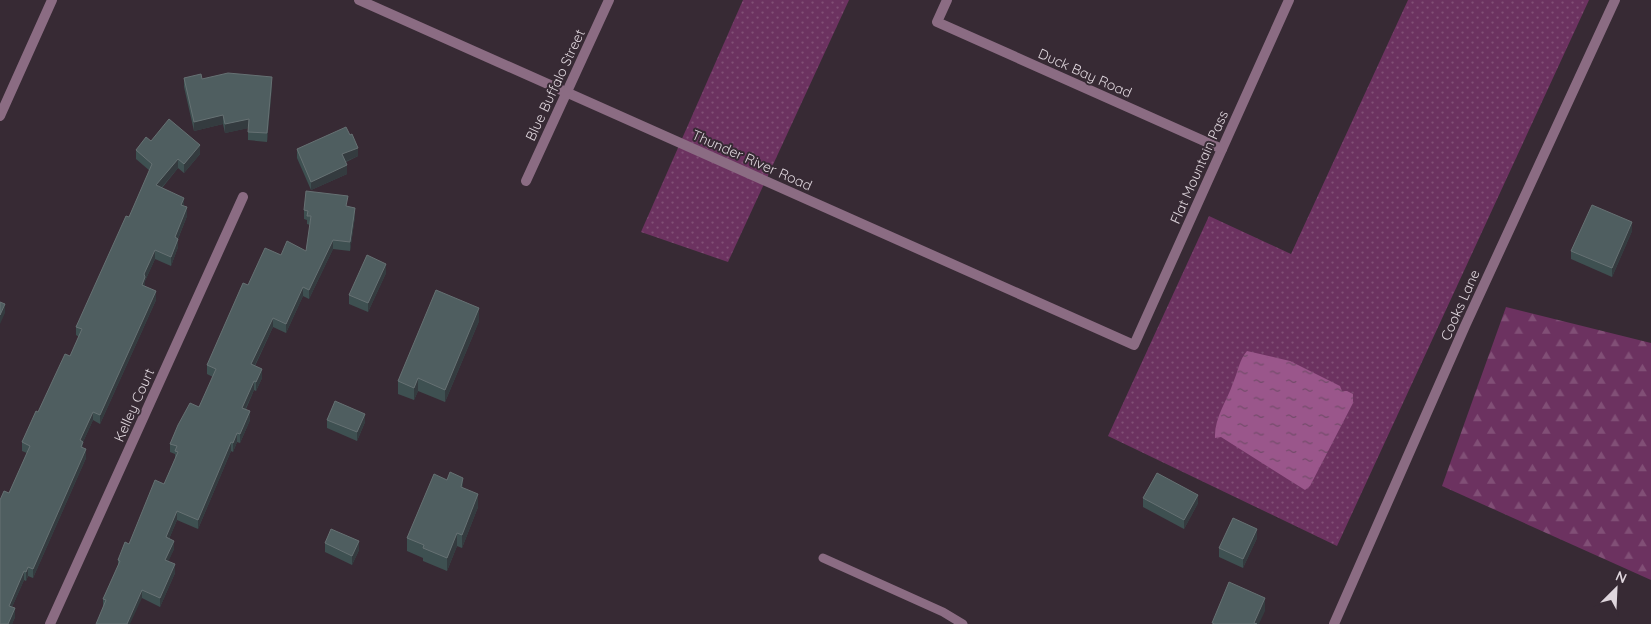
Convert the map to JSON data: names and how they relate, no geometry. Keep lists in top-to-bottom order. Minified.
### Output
{"streets":{"street":["Duck Bay Road","Blue Buffalo Street","Thunder River Road","Flat Mountain Pass","Cooks Lane","Kelley Court"]},"crossings":[["Duck Bay Road","Flat Mountain Pass"],["Blue Buffalo Street","Thunder River Road"],["Thunder River Road","Flat Mountain Pass"]],"north":"top right"}
